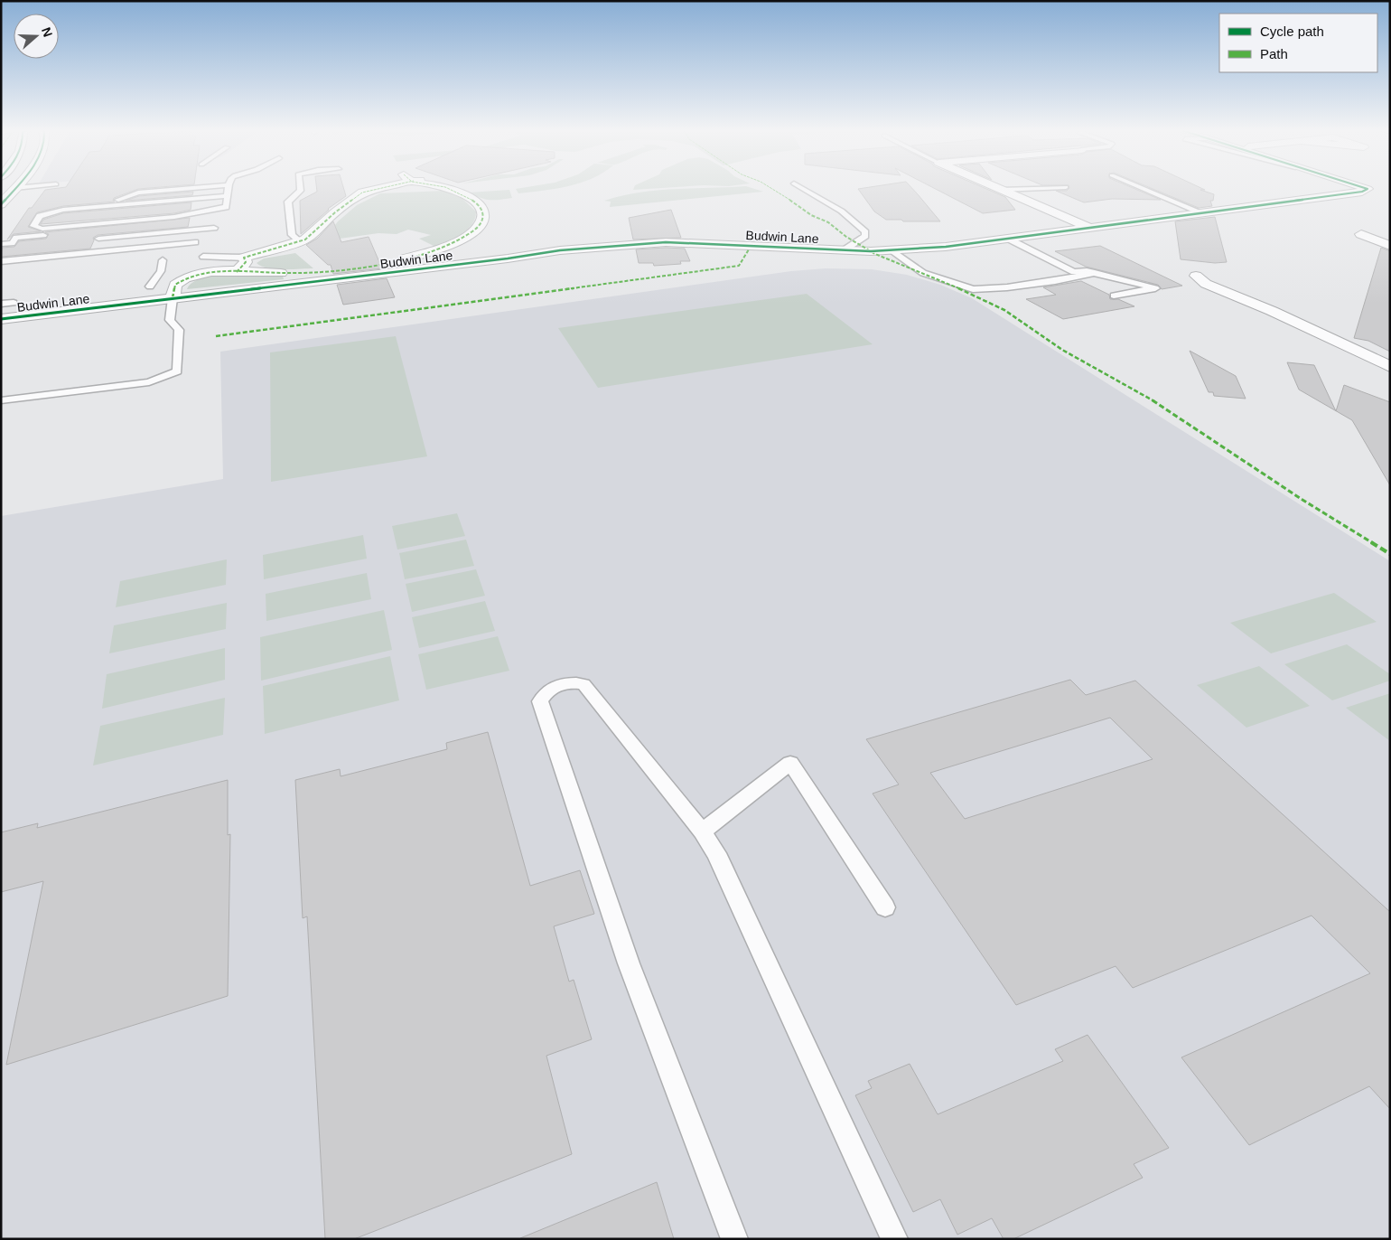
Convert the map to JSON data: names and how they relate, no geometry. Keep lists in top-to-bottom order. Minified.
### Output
{"streets":{"street":["Budwin Lane"]},"legend":["Cycle path","Path"],"north":"right"}
